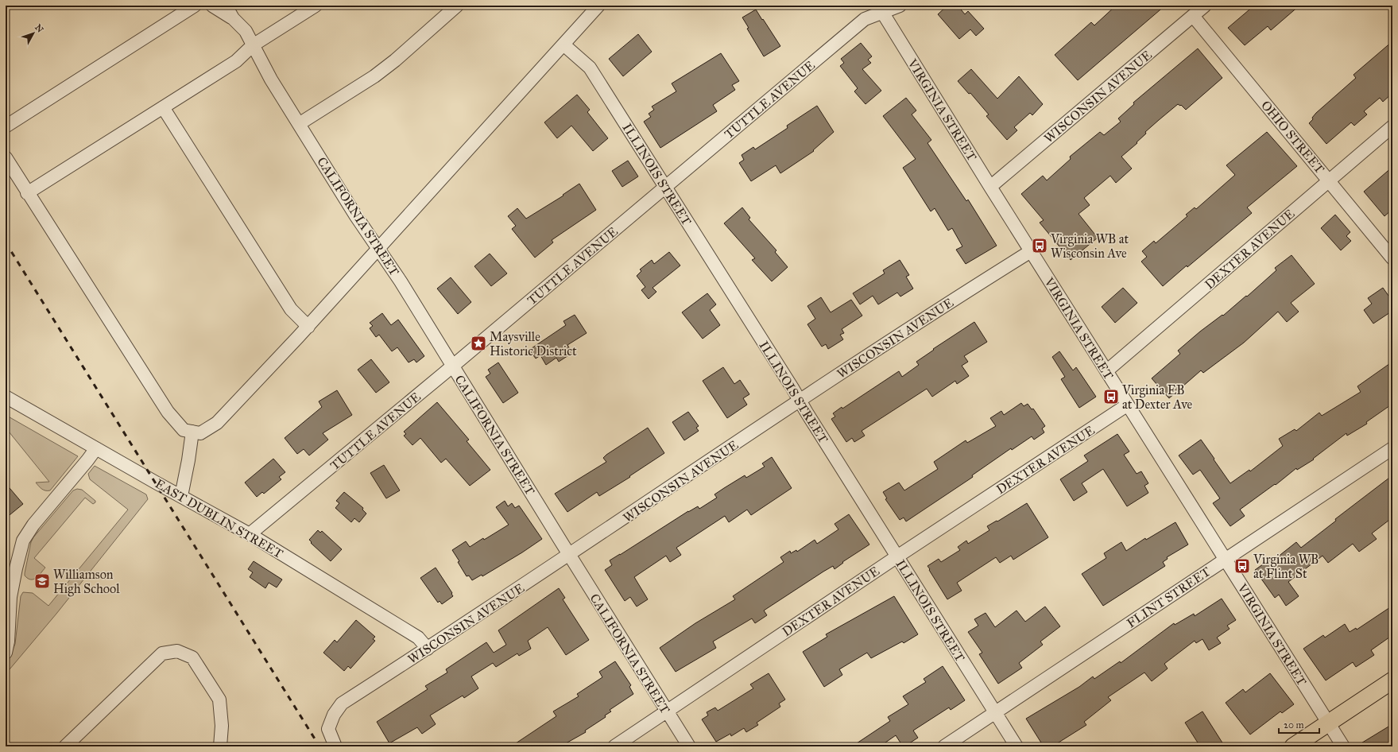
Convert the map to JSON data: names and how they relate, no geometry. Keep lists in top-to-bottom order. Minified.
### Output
{"streets":{"street":["WISCONSIN AVENUE","TUTTLE AVENUE","VIRGINIA STREET","OHIO STREET","ILLINOIS STREET","CALIFORNIA STREET","DEXTER AVENUE","EAST DUBLIN STREET","FLINT STREET"]},"crossings":[["WISCONSIN AVENUE","VIRGINIA STREET"],["WISCONSIN AVENUE","OHIO STREET"],["WISCONSIN AVENUE","ILLINOIS STREET"],["WISCONSIN AVENUE","CALIFORNIA STREET"],["WISCONSIN AVENUE","EAST DUBLIN STREET"],["TUTTLE AVENUE","VIRGINIA STREET"],["TUTTLE AVENUE","ILLINOIS STREET"],["TUTTLE AVENUE","CALIFORNIA STREET"],["TUTTLE AVENUE","EAST DUBLIN STREET"],["VIRGINIA STREET","DEXTER AVENUE"],["VIRGINIA STREET","FLINT STREET"],["OHIO STREET","DEXTER AVENUE"],["ILLINOIS STREET","DEXTER AVENUE"],["ILLINOIS STREET","FLINT STREET"],["CALIFORNIA STREET","DEXTER AVENUE"]],"places":{"bus stop":["Virginia WB at Wisconsin Ave","Virginia EB at Dexter Ave","Virginia WB at Flint St"],"place":["Maysville Historic District"],"school or university":["Williamson High School"]},"scale_bar":"20 m","north":"top right"}
